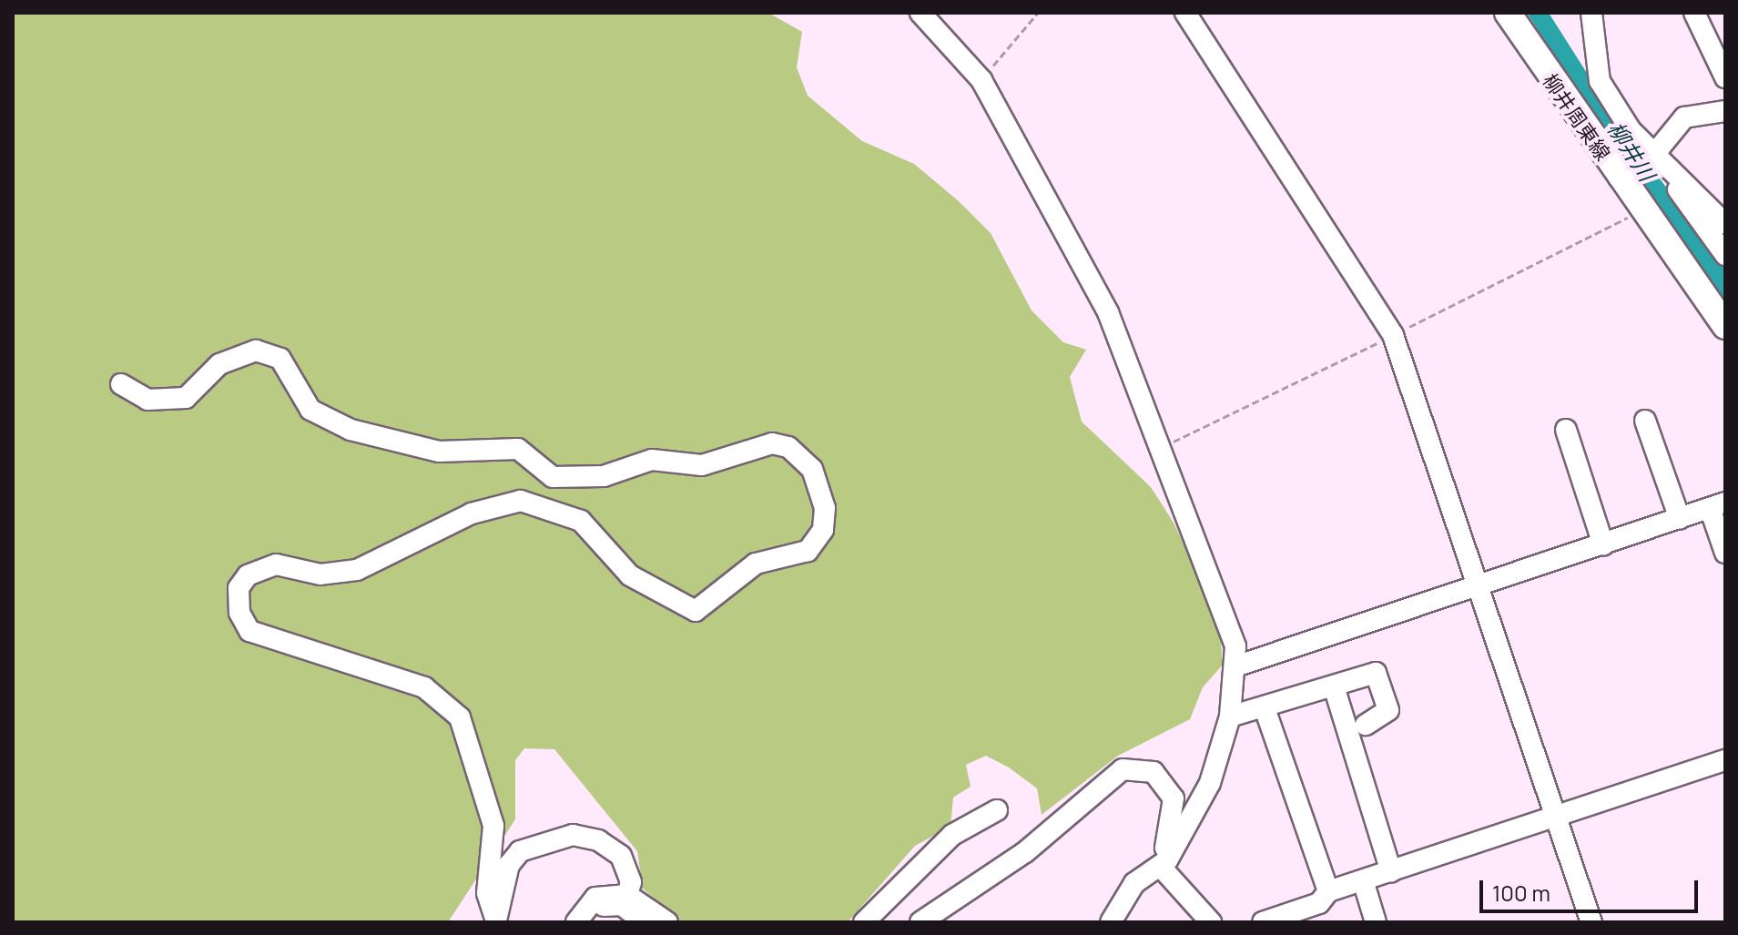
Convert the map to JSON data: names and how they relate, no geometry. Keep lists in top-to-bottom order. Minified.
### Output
{"streets":{"main road":["柳井周東線"]},"water":["柳井川"],"scale_bar":"100 m"}
